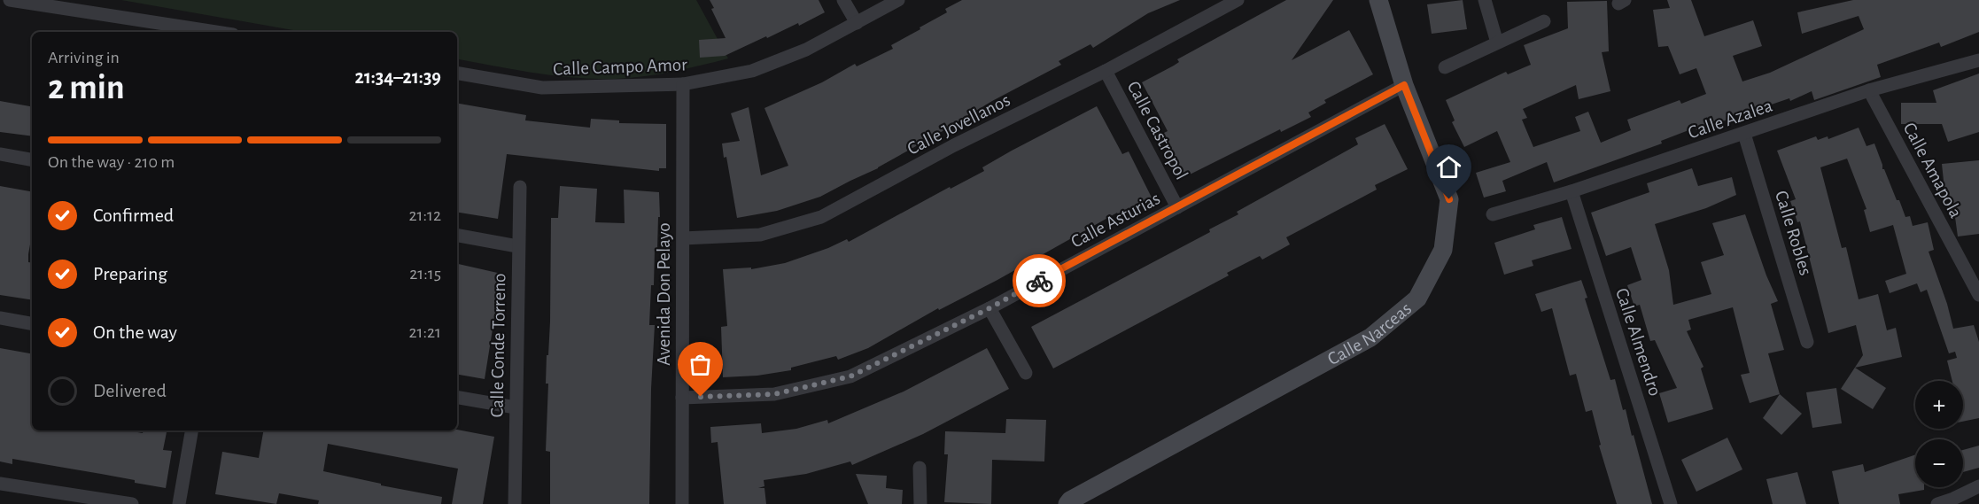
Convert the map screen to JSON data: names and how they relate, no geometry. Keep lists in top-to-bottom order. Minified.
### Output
{"streets":{"street":["Calle Campo Amor","Calle Azalea","Calle Jovellanos","Calle Castropol","Calle Amapola","Calle Asturias","Calle Robles","Avenida Don Pelayo","Calle Narceas","Calle Almendro","Calle Conde Torreno"]},"crossings":[["Calle Campo Amor","Avenida Don Pelayo"],["Calle Azalea","Calle Amapola"],["Calle Azalea","Calle Robles"],["Calle Azalea","Calle Almendro"],["Calle Jovellanos","Calle Castropol"],["Calle Jovellanos","Avenida Don Pelayo"],["Calle Castropol","Calle Asturias"],["Calle Asturias","Avenida Don Pelayo"],["Calle Asturias","Calle Narceas"]],"page":{"heading":["2 min","Arriving in","21:34–21:39"],"bar":"On the way · 210 m","list":[["Confirmed","21:12"],["Preparing","21:15"],["On the way","21:21"],"Delivered"],"map_buttons":["+","−"]}}
